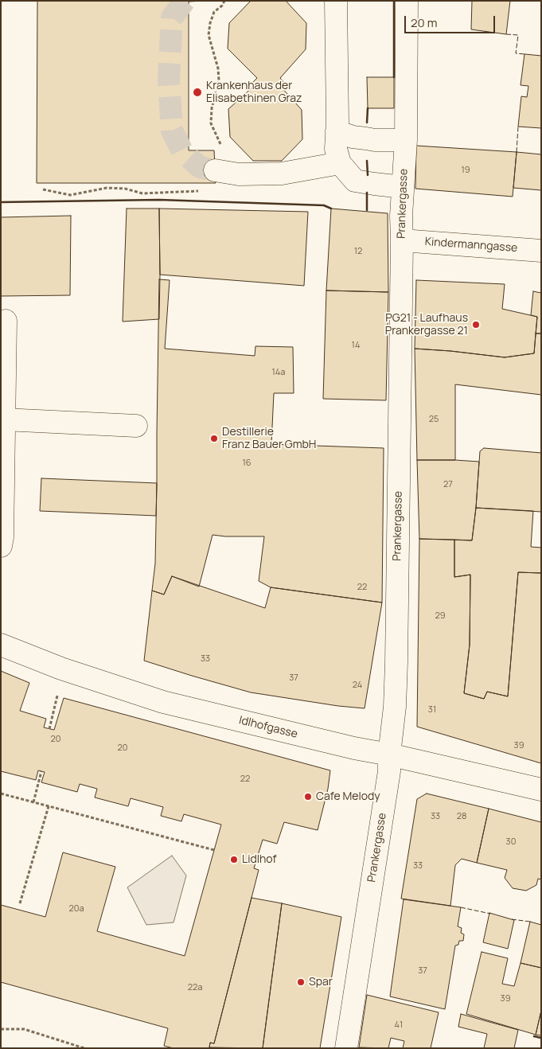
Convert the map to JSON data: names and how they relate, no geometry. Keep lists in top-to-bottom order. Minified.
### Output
{"streets":{"street":["Prankergasse","Kindermanngasse","Idlhofgasse"]},"crossings":[["Prankergasse","Kindermanngasse"],["Prankergasse","Idlhofgasse"]],"places":["Krankenhaus der Elisabethinen Graz","PG21 - Laufhaus Prankergasse 21","Destillerie Franz Bauer GmbH","Cafe Melody","Lidlhof","Spar"],"house_numbers":["19","12","14","14a","25","16","27","22","29","33","37","24","31","20","39","20","22","33","28","30","33","20a","37","22a","39","41"],"scale_bar":"20 m"}
